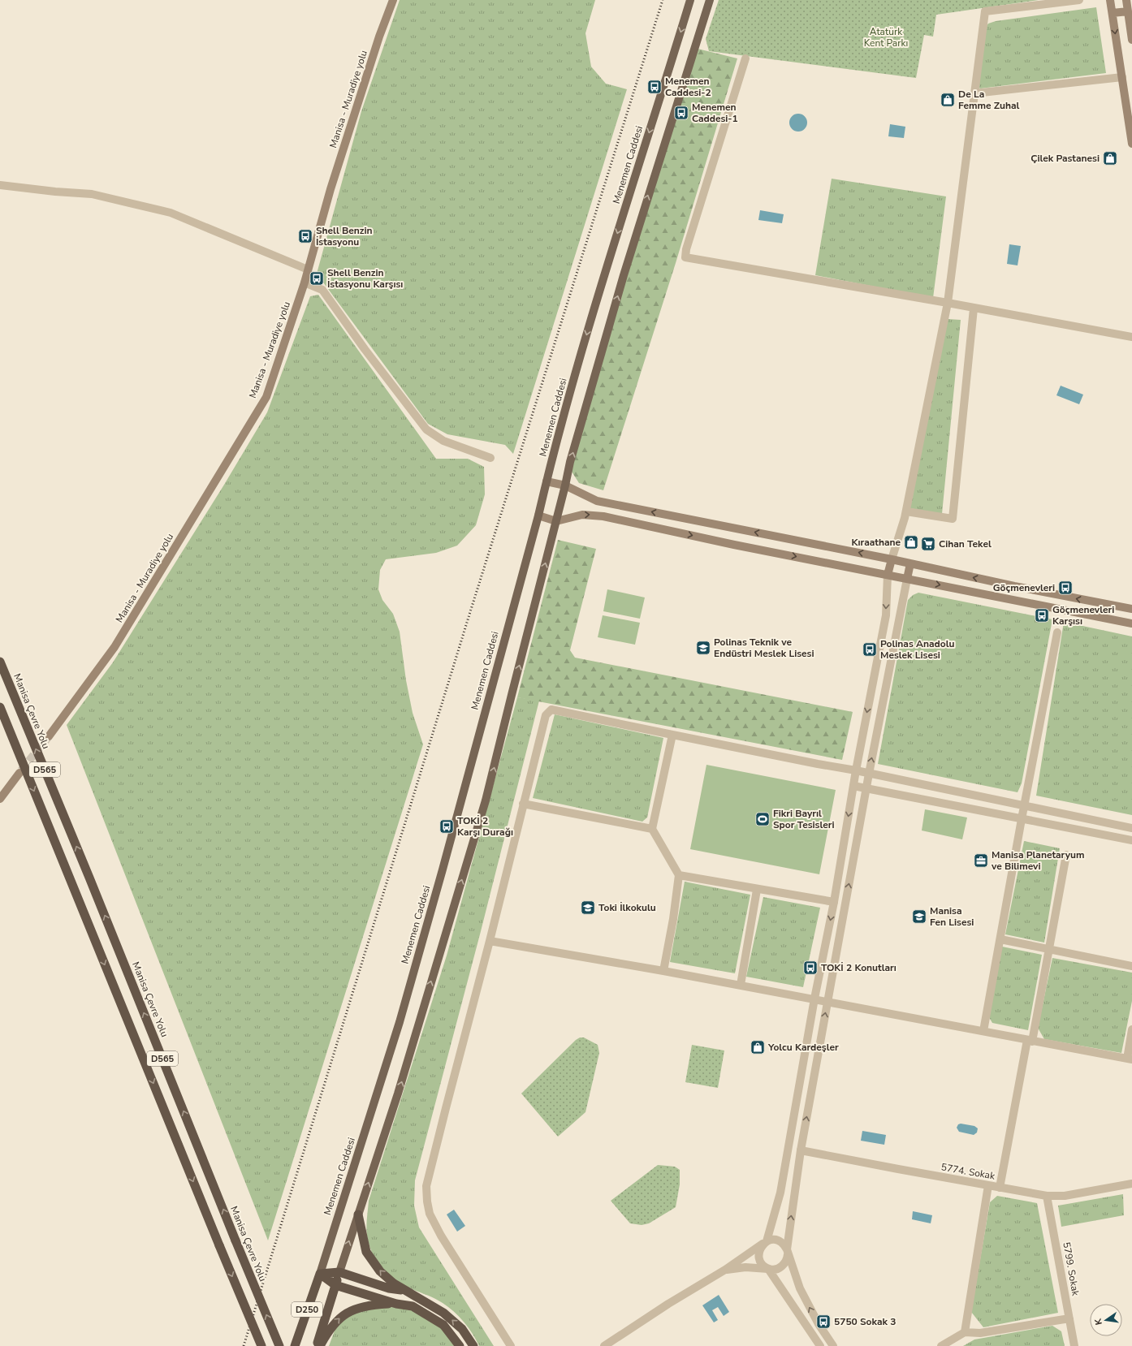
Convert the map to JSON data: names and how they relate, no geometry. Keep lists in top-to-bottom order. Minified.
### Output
{"streets":{"highway":["Menemen Caddesi","Manisa Çevre Yolu","D565","D250"],"main road":["Manisa - Muradiye yolu"],"street":["5774. Sokak","5799. Sokak"]},"crossings":[["5774. Sokak","5799. Sokak"]],"parks":["Atatürk Kent Parkı"],"places":{"bus stop":["Menemen Caddesi-2","Menemen Caddesi-1","Shell Benzin İstasyonu","Shell Benzin İstasyonu Karşısı","Göçmenevleri","Göçmenevleri Karşısı","Polinas Anadolu Meslek Lisesi","TOKİ 2 Karşı Durağı","TOKİ 2 Konutları","5750 Sokak 3"],"shop":["De La Femme Zuhal","Çilek Pastanesi","Kıraathane","Yolcu Kardeşler"],"supermarket":["Cihan Tekel"],"school or university":["Polinas Teknik ve Endüstri Meslek Lisesi","Toki İlkokulu","Manisa Fen Lisesi"],"sports":["Fikri Bayrıl Spor Tesisleri"],"office":["Manisa Planetaryum ve Bilimevi"]},"north":"left"}
